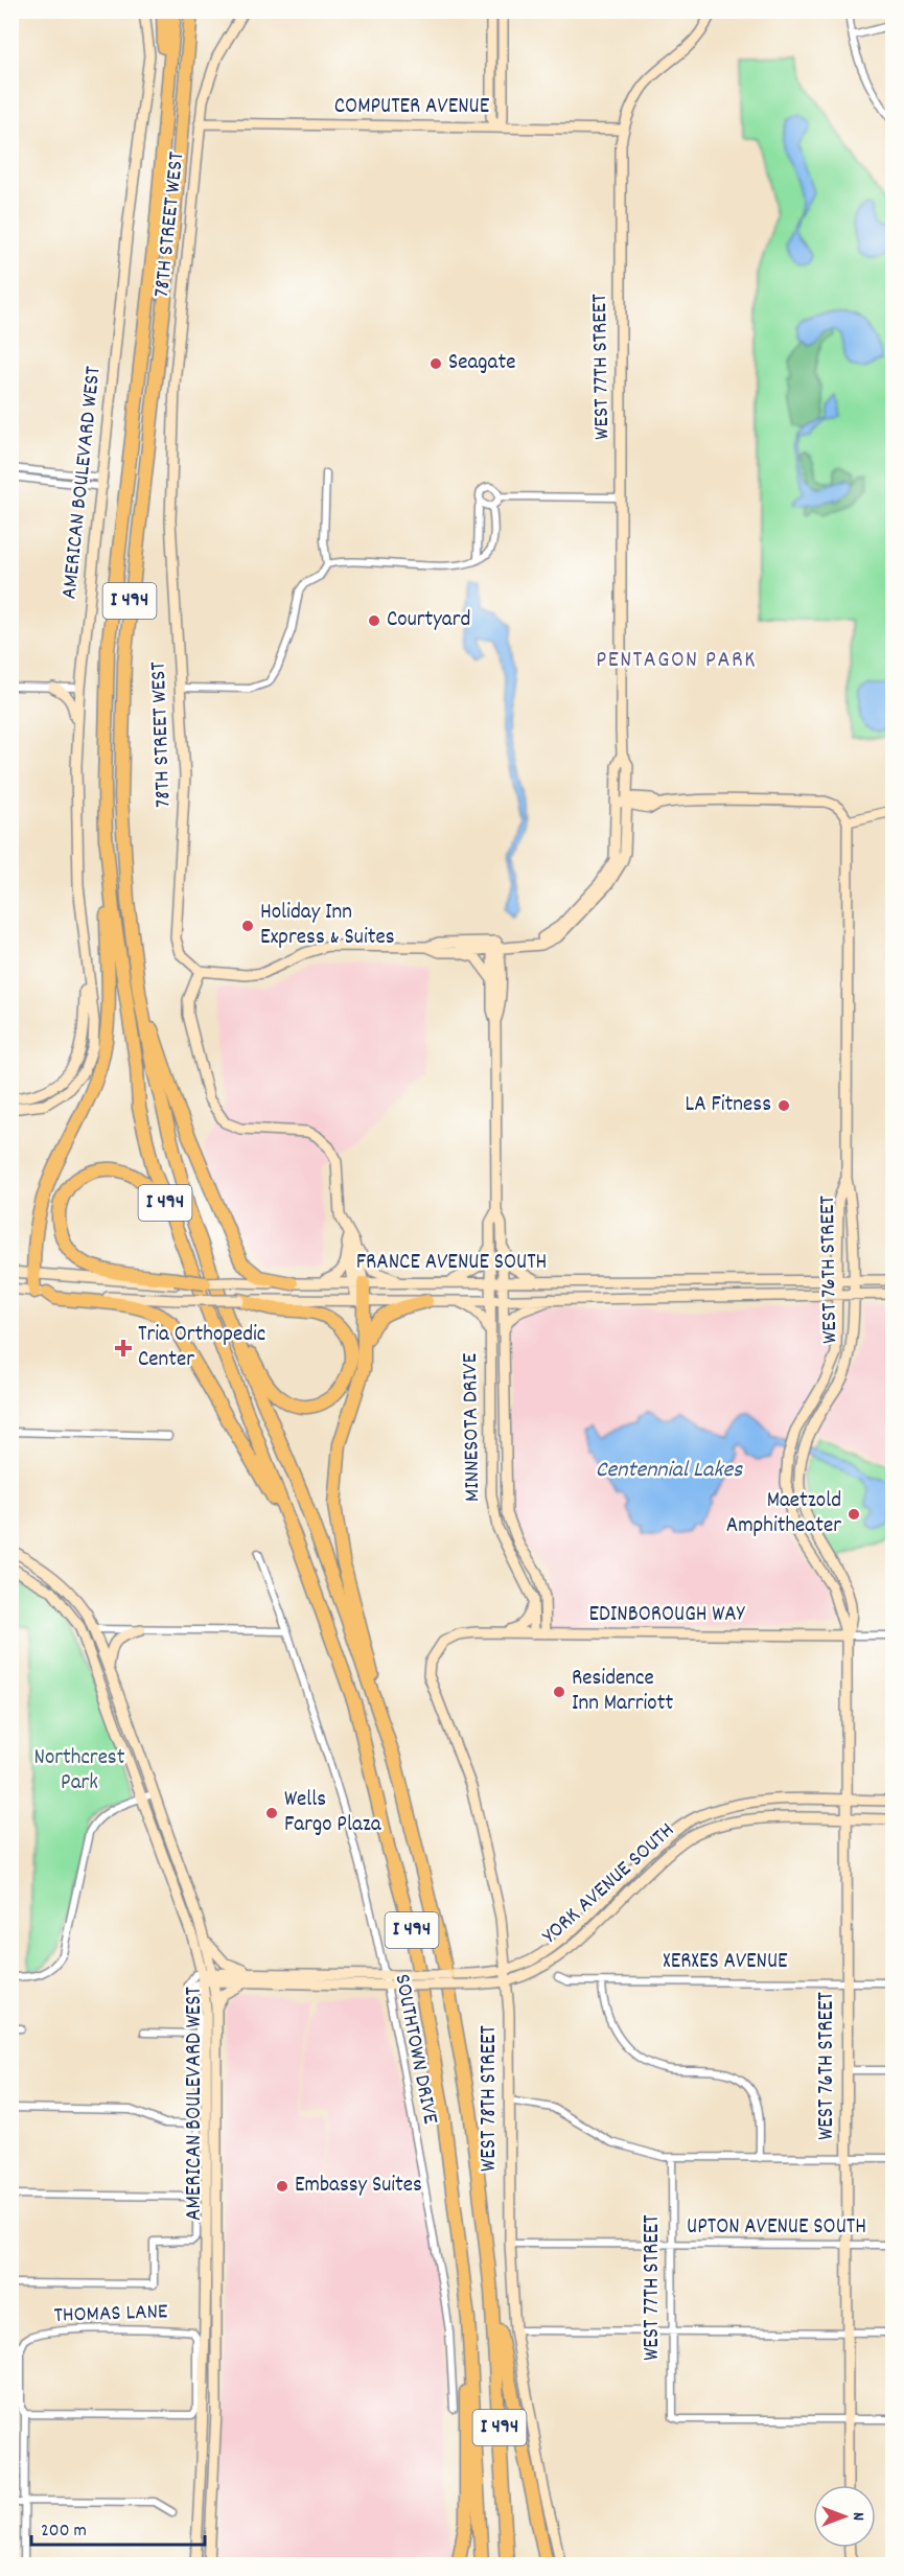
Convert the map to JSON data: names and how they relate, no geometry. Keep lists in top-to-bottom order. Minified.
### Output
{"streets":{"highway":["I 494"],"street":["COMPUTER AVENUE","78TH STREET WEST","WEST 77TH STREET","AMERICAN BOULEVARD WEST","FRANCE AVENUE SOUTH","WEST 76TH STREET","MINNESOTA DRIVE","EDINBOROUGH WAY","YORK AVENUE SOUTH","XERXES AVENUE","SOUTHTOWN DRIVE","WEST 78TH STREET","UPTON AVENUE SOUTH","THOMAS LANE"]},"crossings":[["COMPUTER AVENUE","78TH STREET WEST"],["COMPUTER AVENUE","WEST 77TH STREET"],["WEST 77TH STREET","WEST 76TH STREET"],["WEST 77TH STREET","MINNESOTA DRIVE"],["WEST 77TH STREET","UPTON AVENUE SOUTH"],["AMERICAN BOULEVARD WEST","YORK AVENUE SOUTH"],["I 494","FRANCE AVENUE SOUTH"],["FRANCE AVENUE SOUTH","WEST 76TH STREET"],["FRANCE AVENUE SOUTH","MINNESOTA DRIVE"],["WEST 76TH STREET","EDINBOROUGH WAY"],["WEST 76TH STREET","YORK AVENUE SOUTH"],["WEST 76TH STREET","XERXES AVENUE"],["WEST 76TH STREET","UPTON AVENUE SOUTH"],["MINNESOTA DRIVE","EDINBOROUGH WAY"],["EDINBOROUGH WAY","WEST 78TH STREET"],["YORK AVENUE SOUTH","SOUTHTOWN DRIVE"],["YORK AVENUE SOUTH","WEST 78TH STREET"],["WEST 78TH STREET","UPTON AVENUE SOUTH"]],"districts":["PENTAGON PARK"],"water":["Centennial Lakes"],"parks":["Northcrest Park"],"places":{"other":["Seagate","Courtyard","Holiday Inn Express & Suites","LA Fitness","Maetzold Amphitheater","Residence Inn Marriott","Wells Fargo Plaza","Embassy Suites"],"health":["Tria Orthopedic Center"]},"scale_bar":"200 m","north":"right"}
